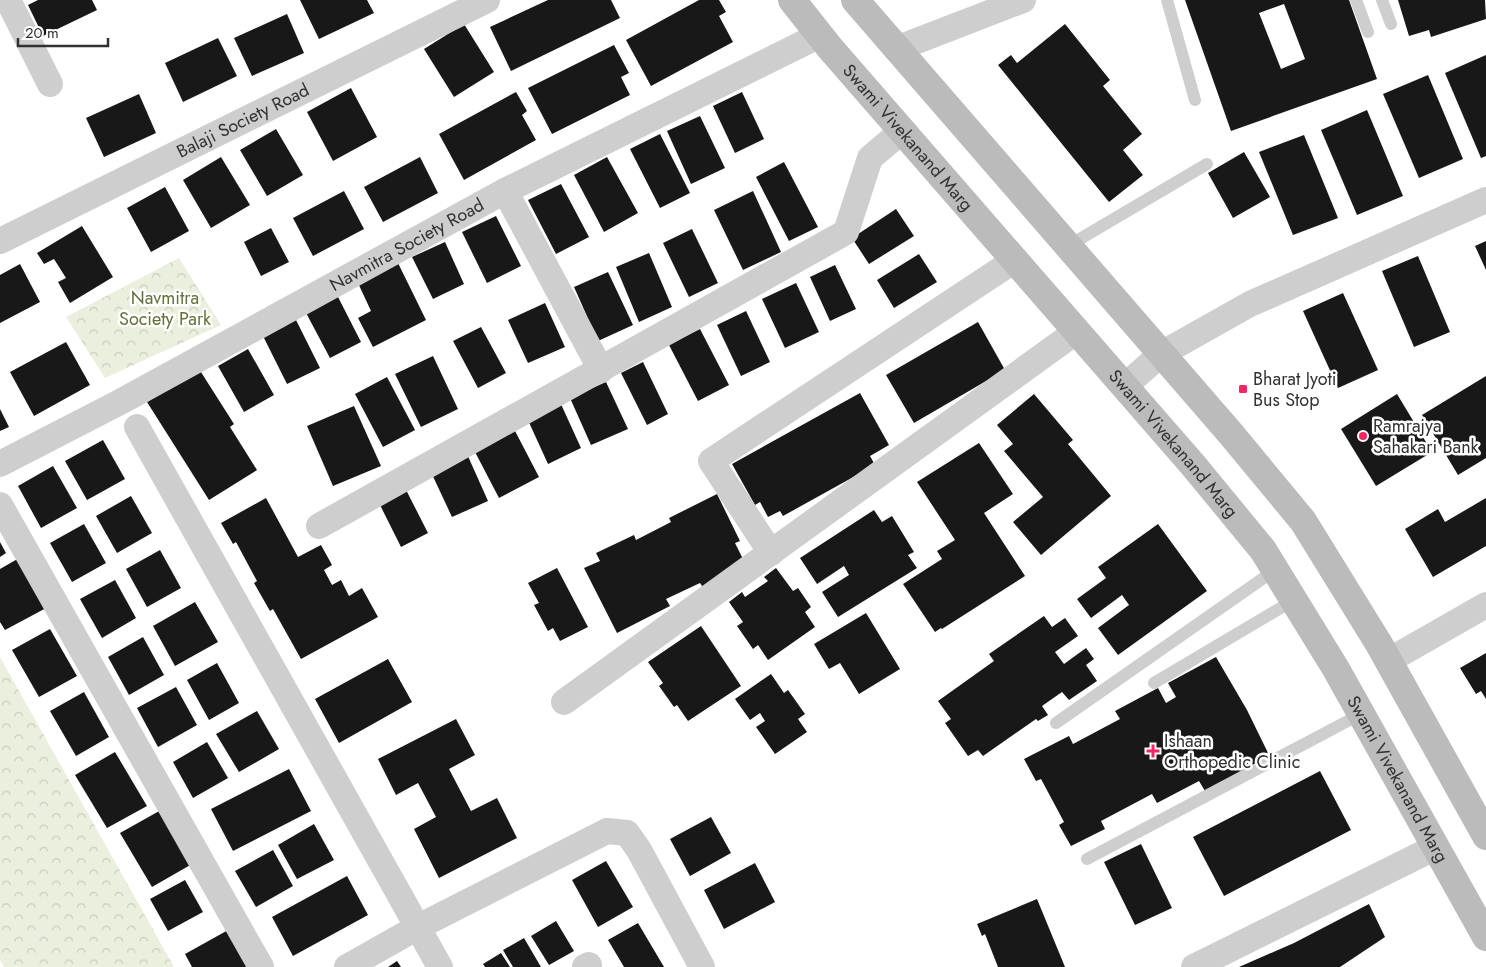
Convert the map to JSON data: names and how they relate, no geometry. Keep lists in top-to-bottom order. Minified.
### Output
{"streets":{"main road":["Swami Vivekanand Marg"],"street":["Balaji Society Road","Navmitra Society Road"]},"crossings":[["Swami Vivekanand Marg","Navmitra Society Road"]],"parks":["Navmitra Society Park"],"places":{"transit":["Bharat Jyoti Bus Stop"],"other":["Ramrajya Sahakari Bank"],"health":["Ishaan Orthopedic Clinic"]},"scale_bar":"20 m"}
